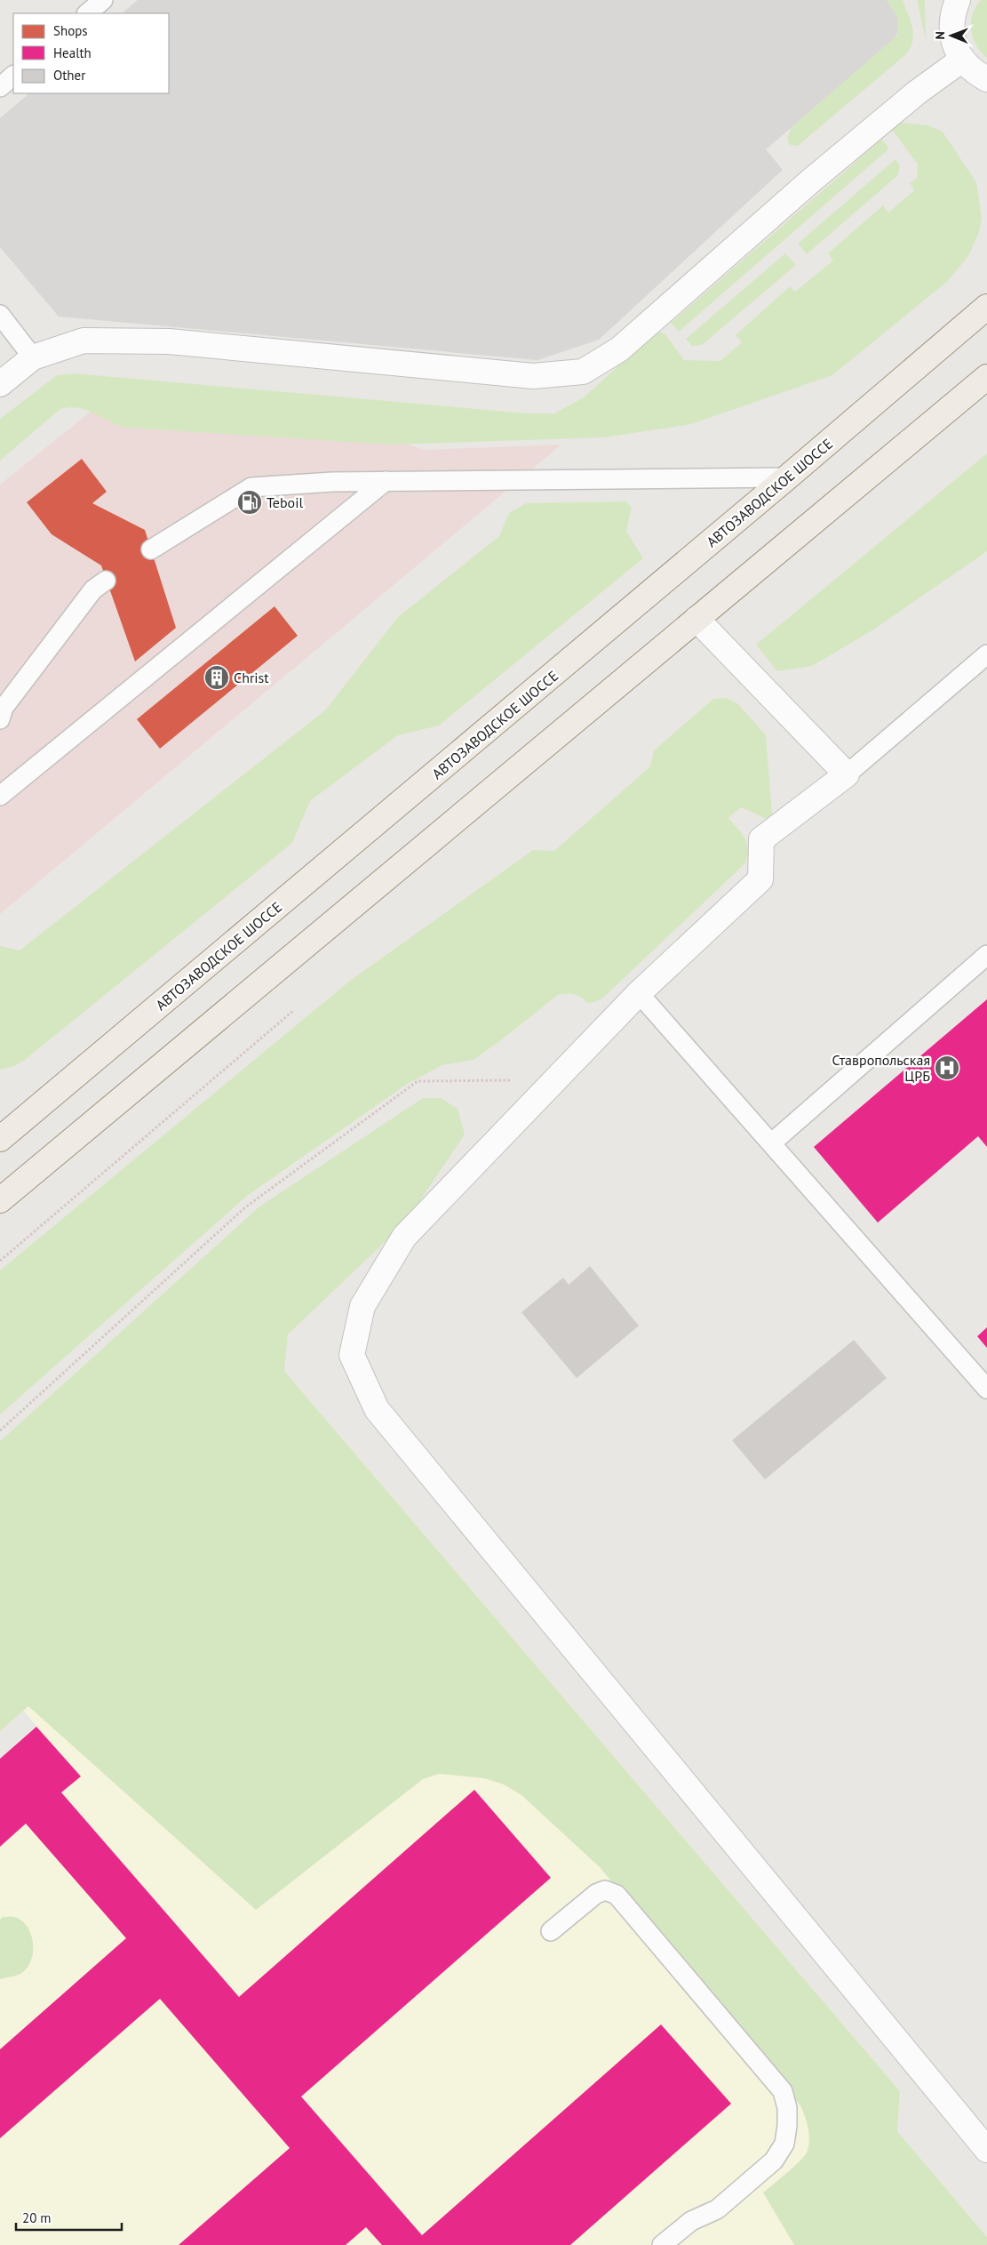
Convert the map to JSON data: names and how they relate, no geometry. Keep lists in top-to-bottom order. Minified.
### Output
{"streets":{"main road":["АВТОЗАВОДСКОЕ ШОССЕ"]},"places":{"fuel station":["Teboil"],"building":["Christ"],"hospital":["Ставропольская ЦРБ"]},"legend":["Shops","Health","Other"],"scale_bar":"20 m","north":"left"}
